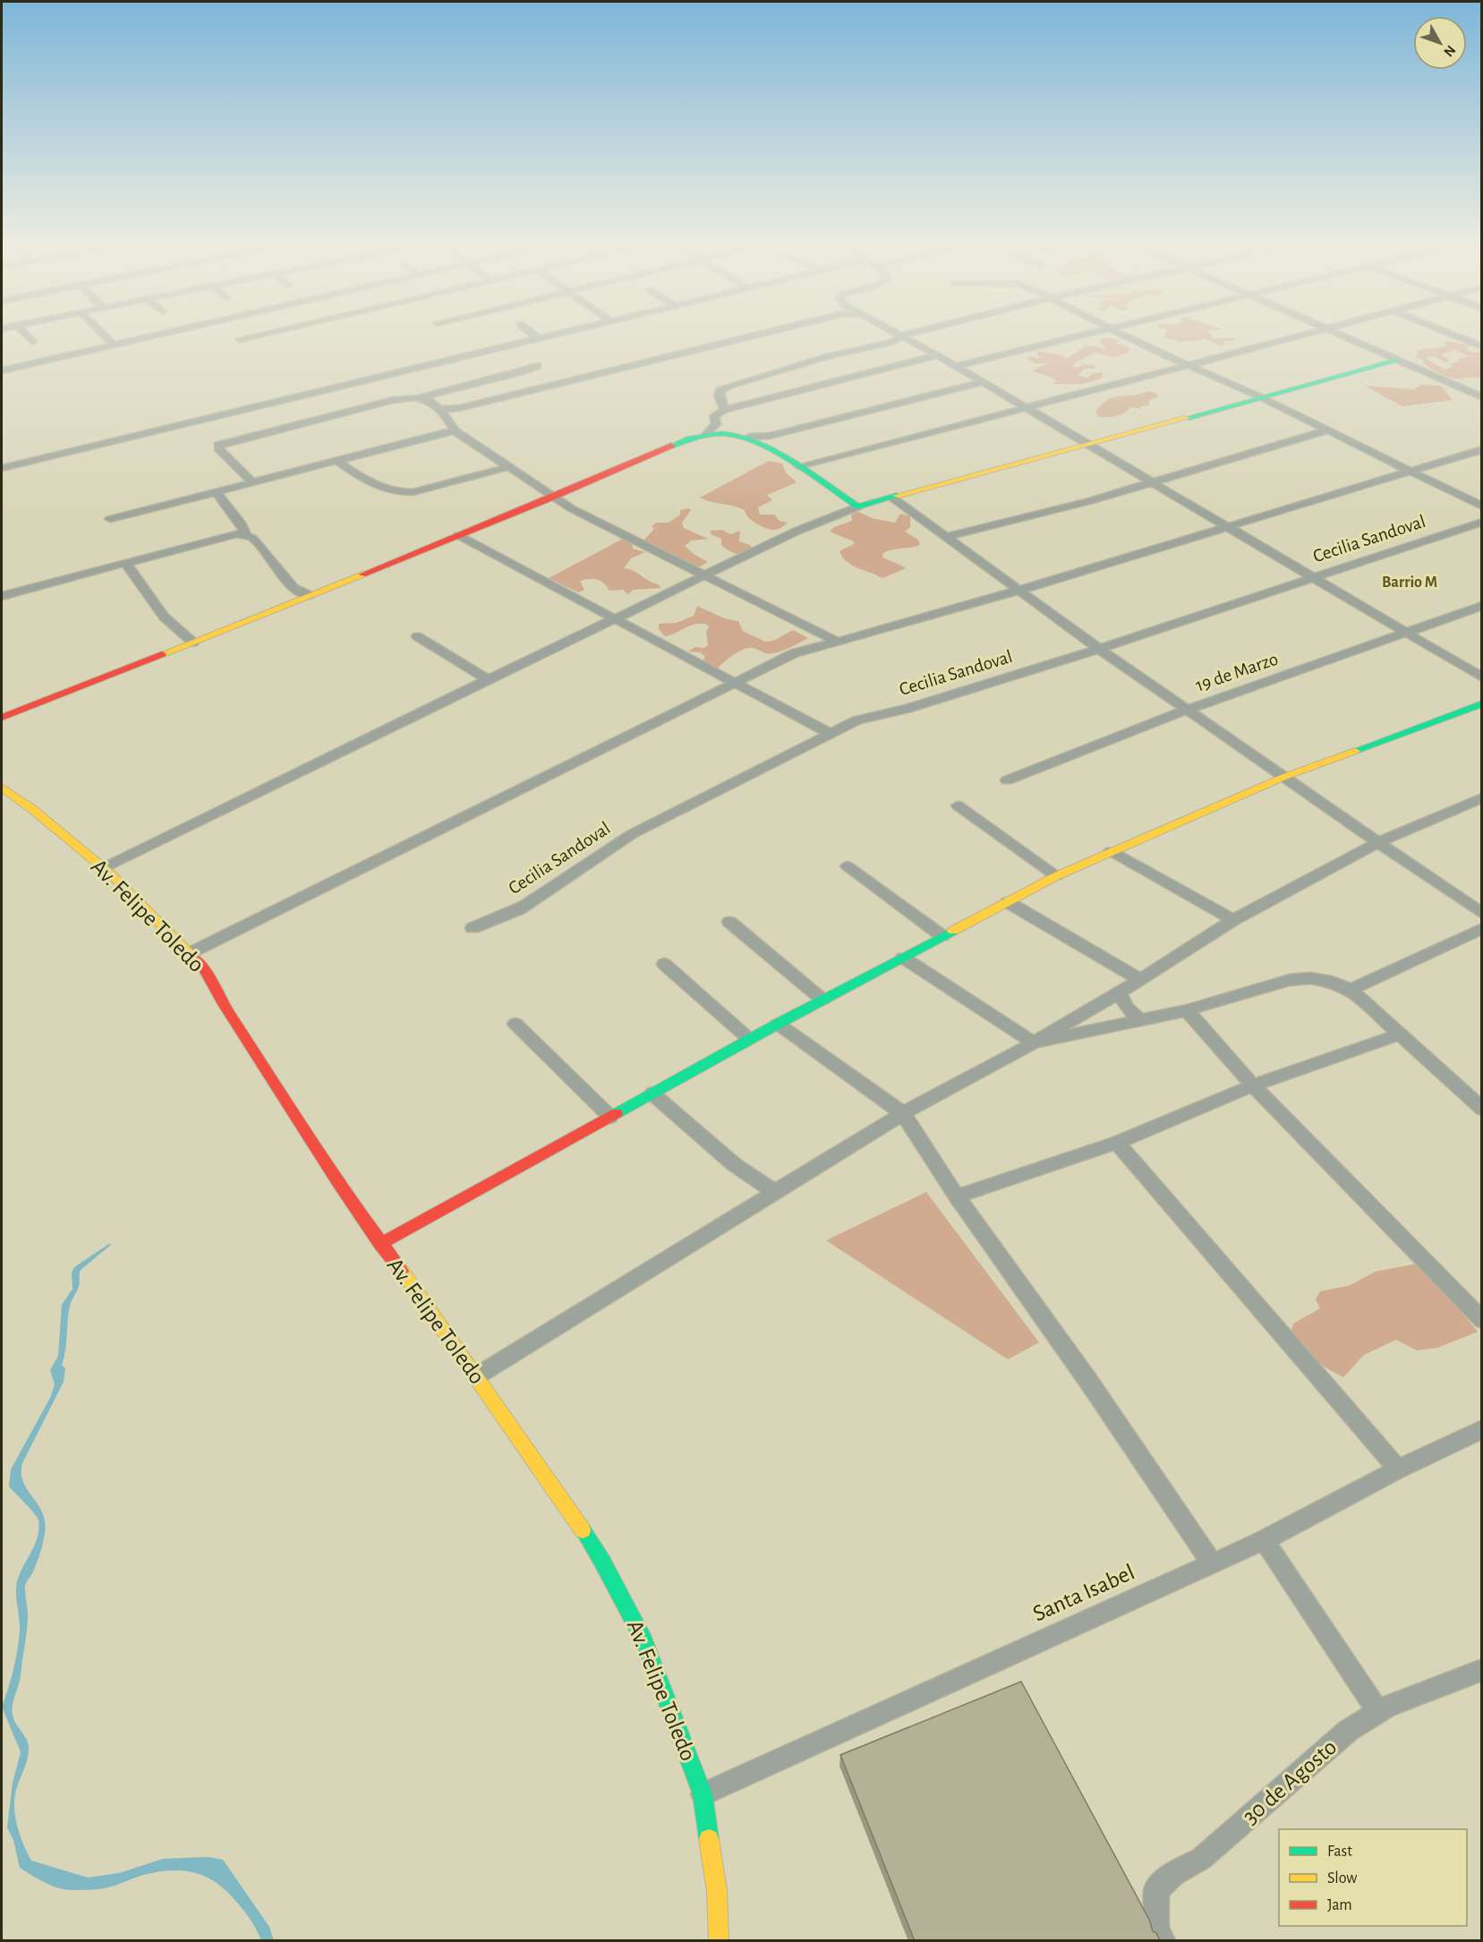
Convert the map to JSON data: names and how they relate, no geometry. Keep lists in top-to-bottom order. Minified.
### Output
{"streets":{"street":["Cecilia Sandoval","19 de Marzo","Av. Felipe Toledo","Santa Isabel","30 de Agosto"]},"crossings":[["Av. Felipe Toledo","Santa Isabel"]],"districts":["Barrio M"],"legend":["Fast","Slow","Jam"],"north":"bottom right"}
